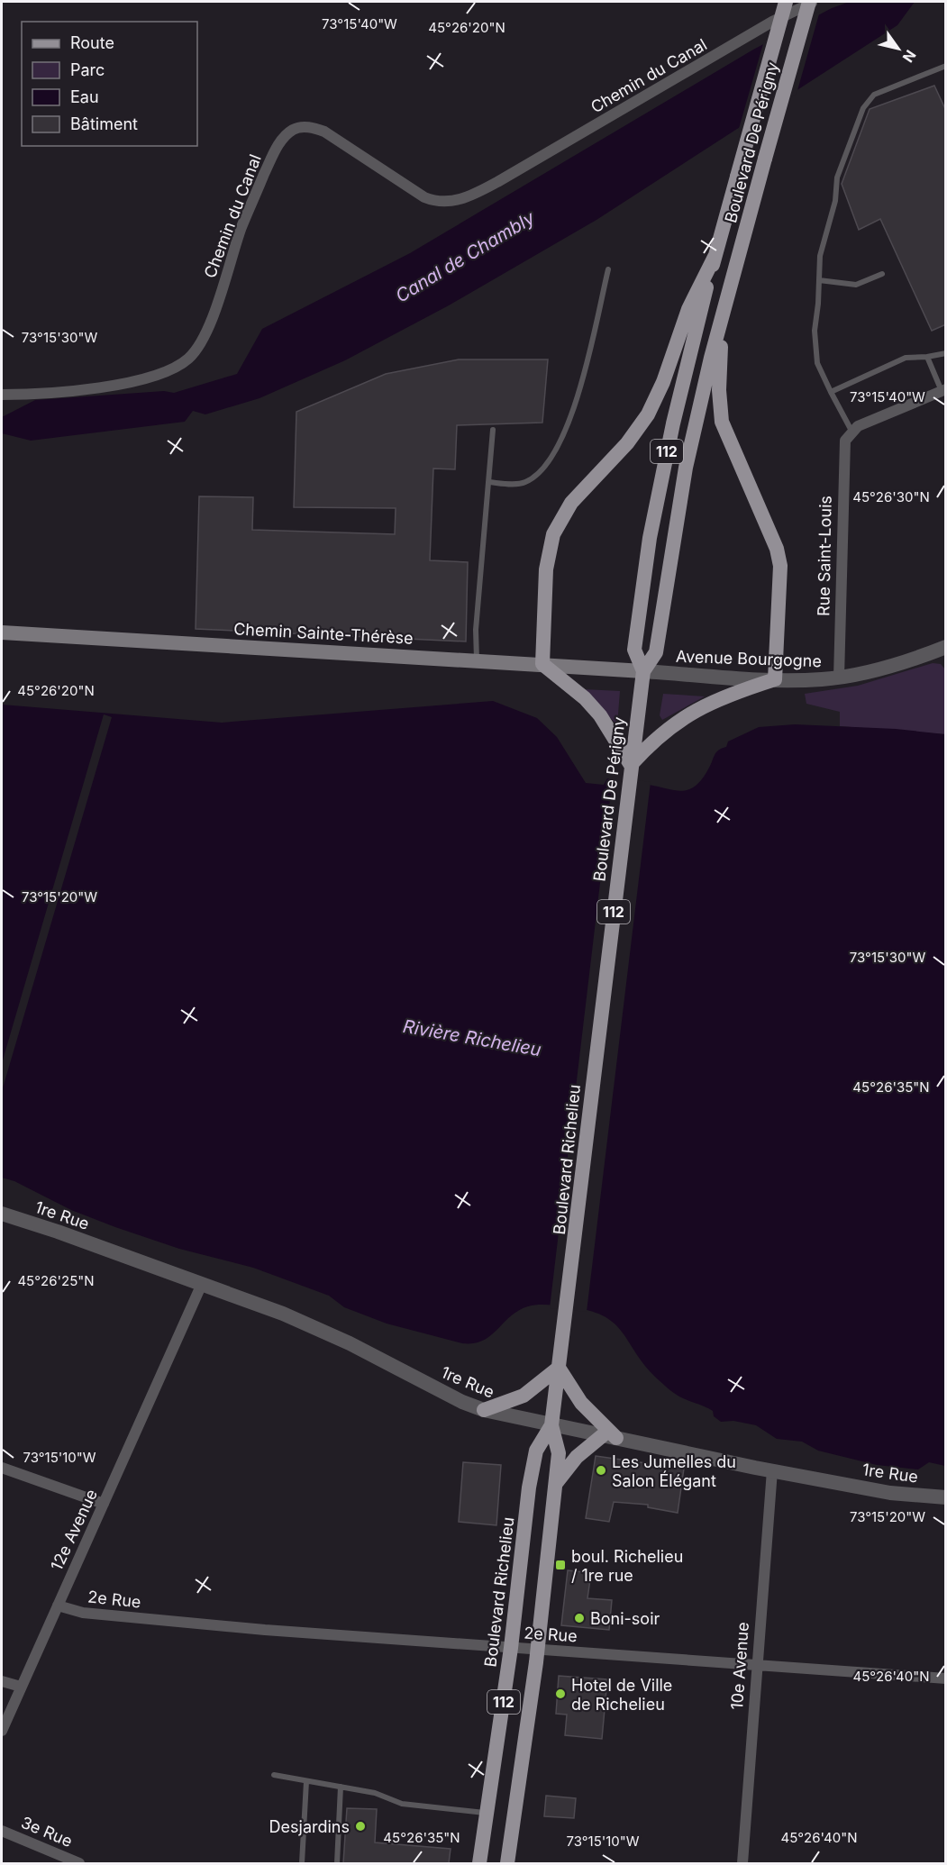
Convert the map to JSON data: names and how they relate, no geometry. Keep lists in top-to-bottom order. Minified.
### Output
{"streets":{"main road":["Boulevard De Périgny","112","Chemin Sainte-Thérèse","Boulevard Richelieu"],"street":["Chemin du Canal","Rue Saint-Louis","Avenue Bourgogne","1re Rue","12e Avenue","2e Rue","10e Avenue","3e Rue"]},"crossings":[["Boulevard De Périgny","Chemin Sainte-Thérèse"],["Boulevard De Périgny","Avenue Bourgogne"],["Boulevard De Périgny","Boulevard Richelieu"],["Rue Saint-Louis","Avenue Bourgogne"],["Chemin Sainte-Thérèse","Avenue Bourgogne"],["Boulevard Richelieu","1re Rue"],["Boulevard Richelieu","2e Rue"],["1re Rue","12e Avenue"],["1re Rue","10e Avenue"],["12e Avenue","2e Rue"],["2e Rue","10e Avenue"]],"water":["Canal de Chambly","Rivière Richelieu"],"places":{"other":["Les Jumelles du Salon Élégant","Boni-soir","Hotel de Ville de Richelieu","Desjardins"],"transit":["boul. Richelieu / 1re rue"]},"legend":["Route","Parc","Eau","Bâtiment"],"north":"bottom right","coordinates":["73°15'40\"W","45°26'20\"N","73°15'30\"W","45°26'30\"N","73°15'20\"W","45°26'35\"N","45°26'25\"N","73°15'10\"W","45°26'40\"N"]}
